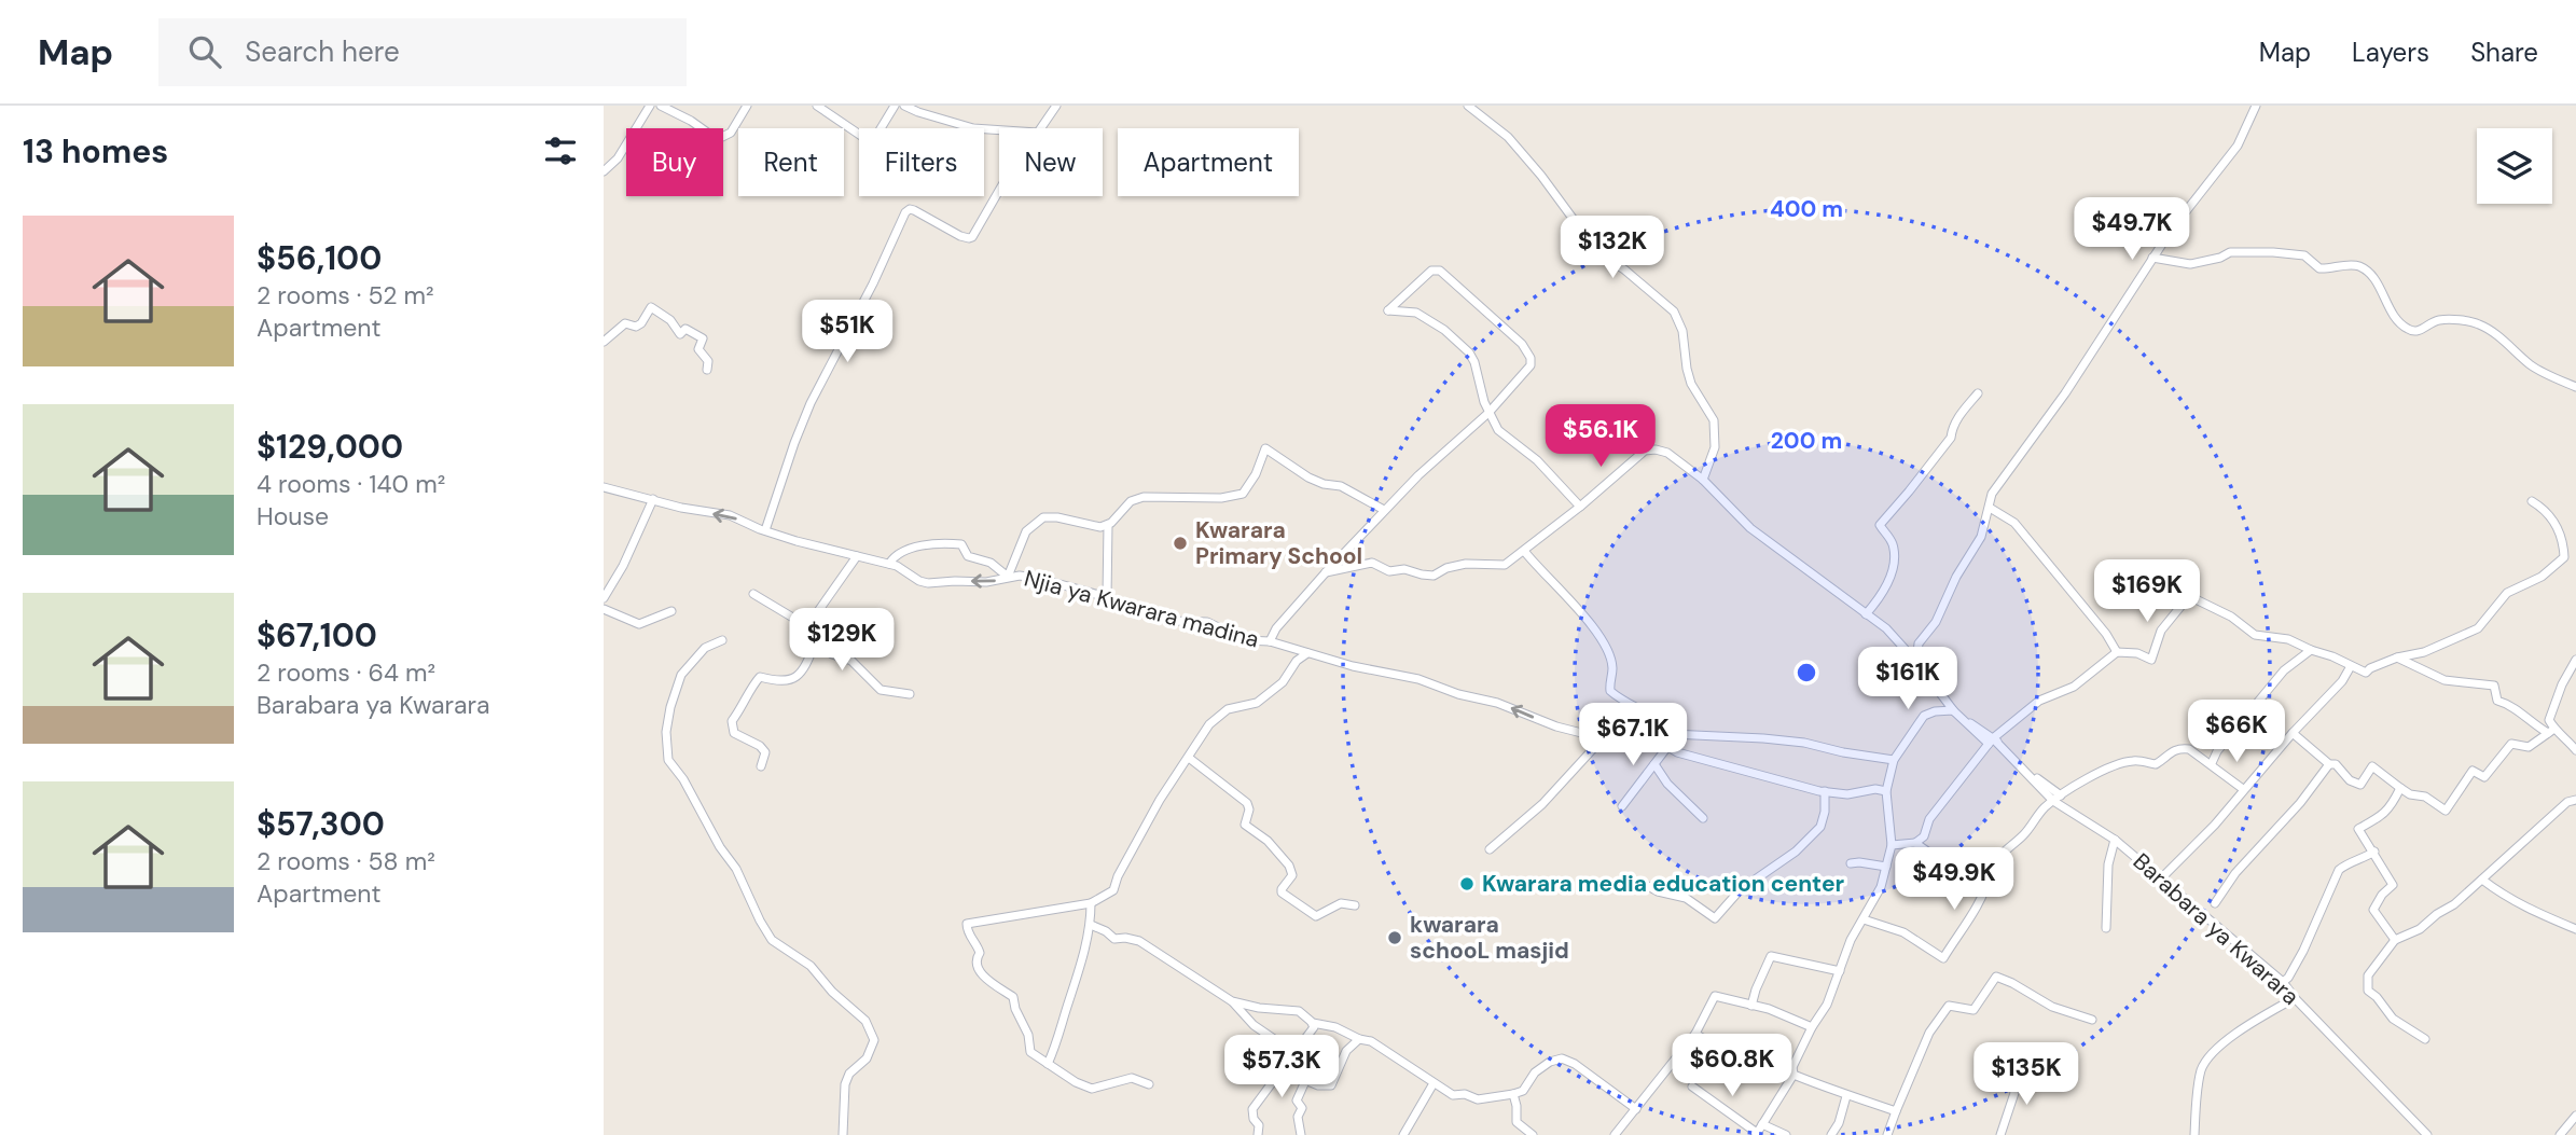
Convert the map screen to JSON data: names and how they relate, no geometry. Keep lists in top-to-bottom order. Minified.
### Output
{"streets":{"street":["Njia ya Kwarara madina","Barabara ya Kwarara"]},"one_way":["Njia ya Kwarara madina"],"places":["Kwarara Primary School","Kwarara media education center","kwarara schooL masjid"],"page":{"header":"Map","search":"Search here","nav":["Map","Layers","Share"],"heading":"13 homes","chip":["Buy","Rent","Filters","New","Apartment"],"list":[{"name":"$56,100","note":"2 rooms · 52 m² · Apartment"},{"name":"$129,000","note":"4 rooms · 140 m² · House"},{"name":"$67,100","note":"2 rooms · 64 m² · Barabara ya Kwarara"},{"name":"$57,300","note":"2 rooms · 58 m² · Apartment"}],"price":["$49.7K","$132K","$51K","$56.1K","$169K","$129K","$161K","$66K","$67.1K","$49.9K","$60.8K","$57.3K","$135K"]},"rings":["400 m","200 m"]}
